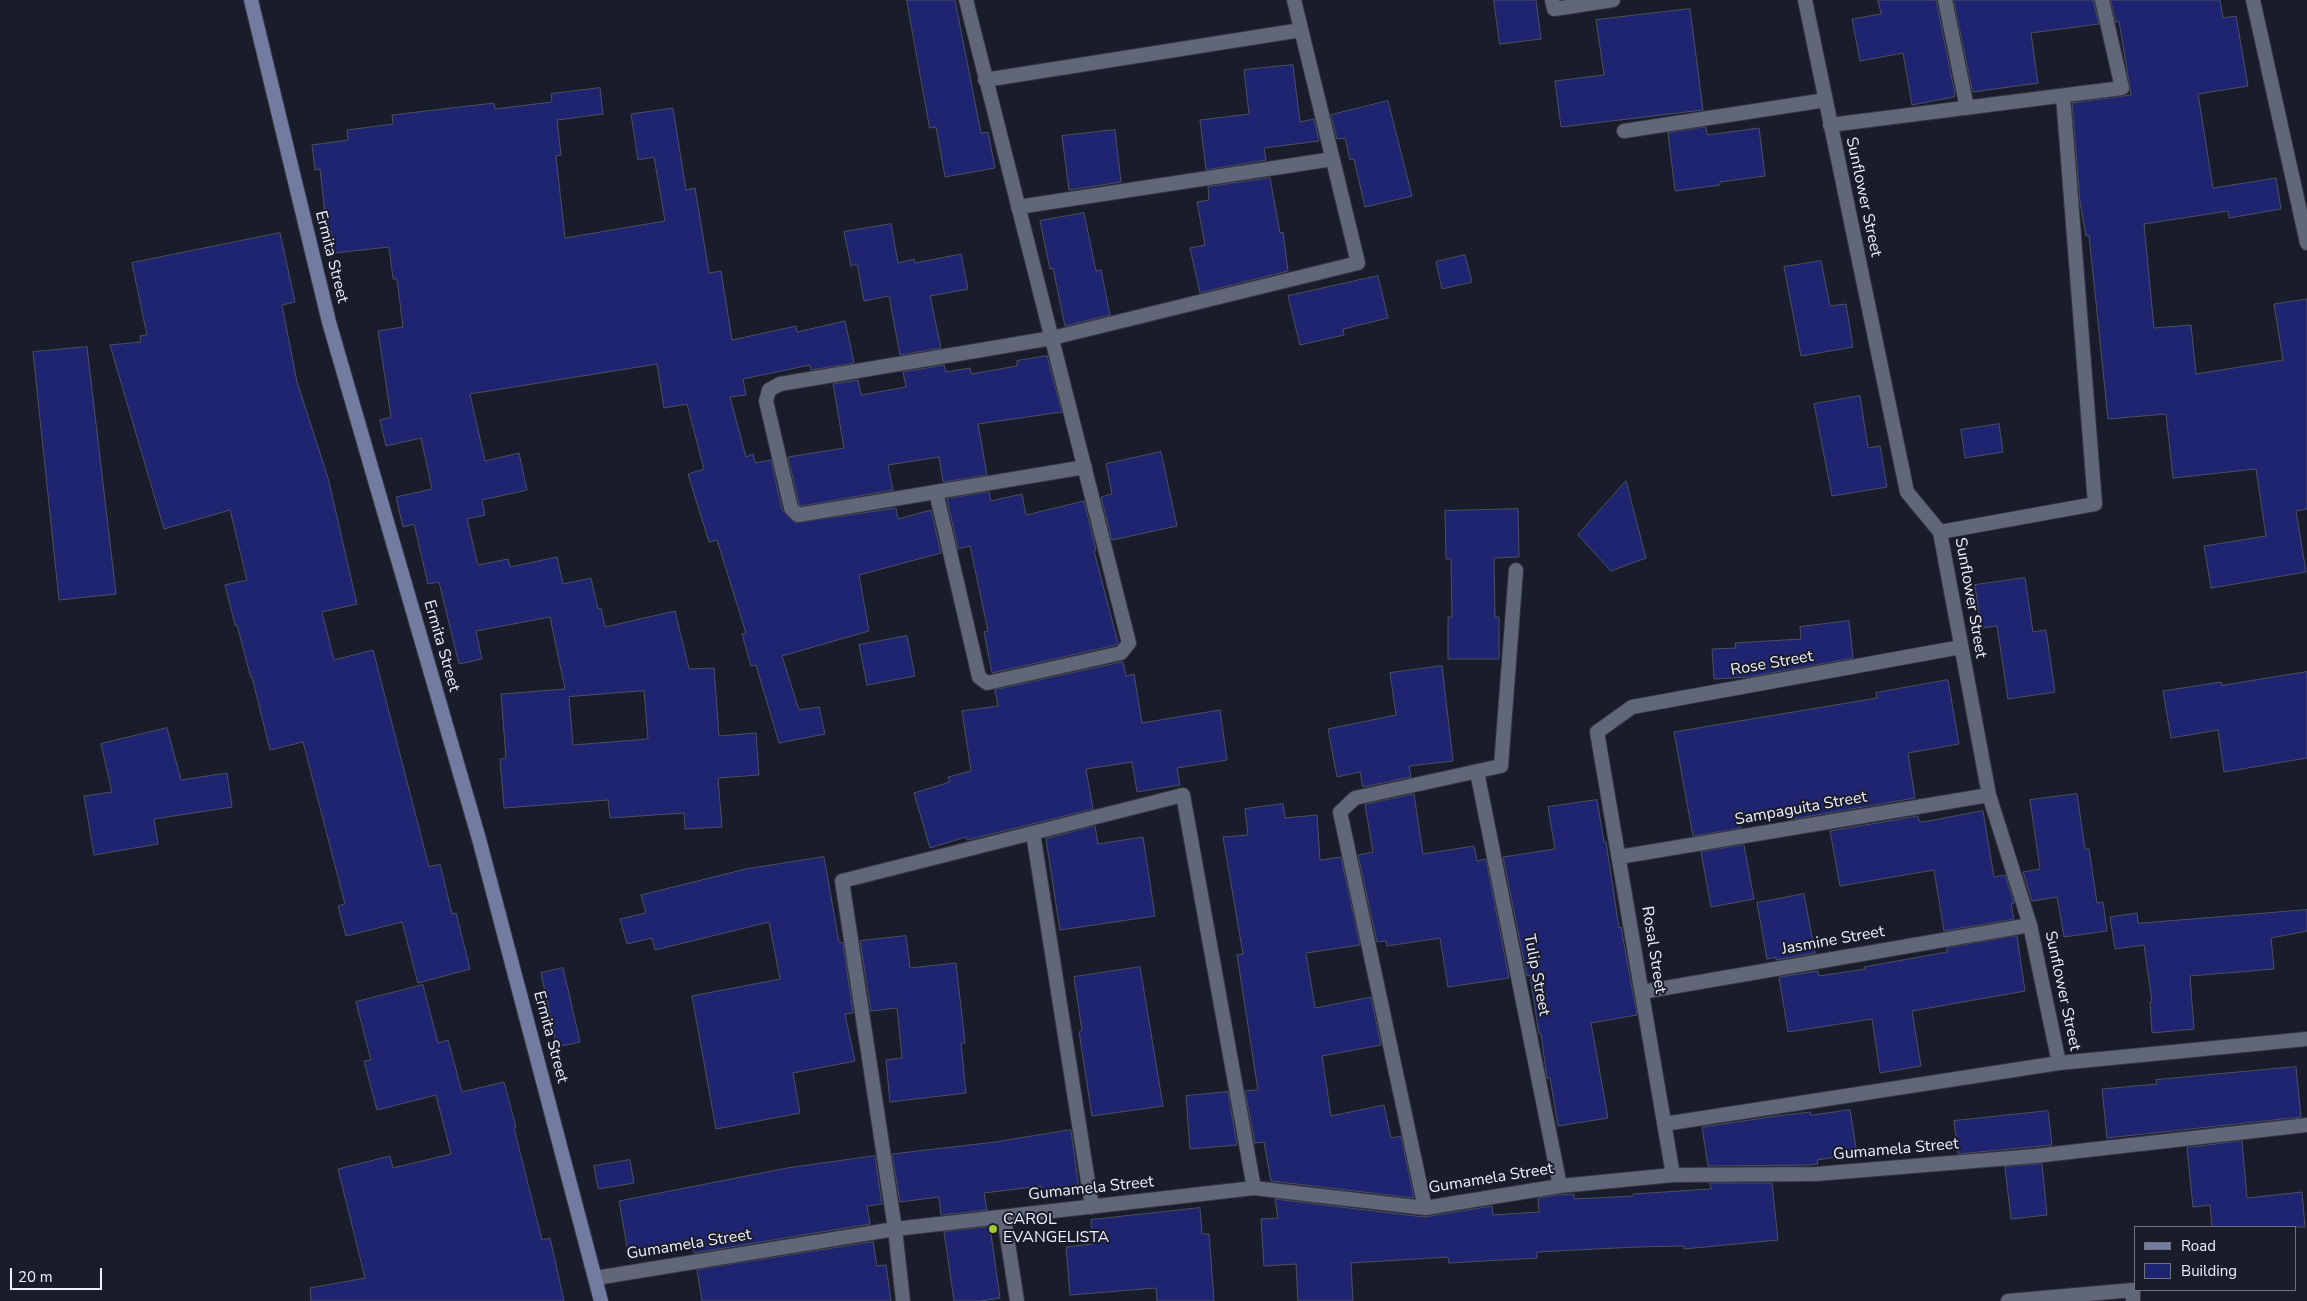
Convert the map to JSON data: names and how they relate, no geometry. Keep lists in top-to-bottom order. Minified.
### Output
{"streets":{"main road":["Ermita Street"],"street":["Sunflower Street","Rose Street","Sampaguita Street","Jasmine Street","Rosal Street","Tulip Street","Gumamela Street"]},"crossings":[["Sunflower Street","Rose Street"],["Sunflower Street","Sampaguita Street"],["Sunflower Street","Jasmine Street"],["Ermita Street","Gumamela Street"],["Rose Street","Rosal Street"],["Sampaguita Street","Rosal Street"],["Jasmine Street","Rosal Street"],["Rosal Street","Gumamela Street"],["Tulip Street","Gumamela Street"]],"places":["CAROL EVANGELISTA"],"legend":["Road","Building"],"scale_bar":"20 m"}
